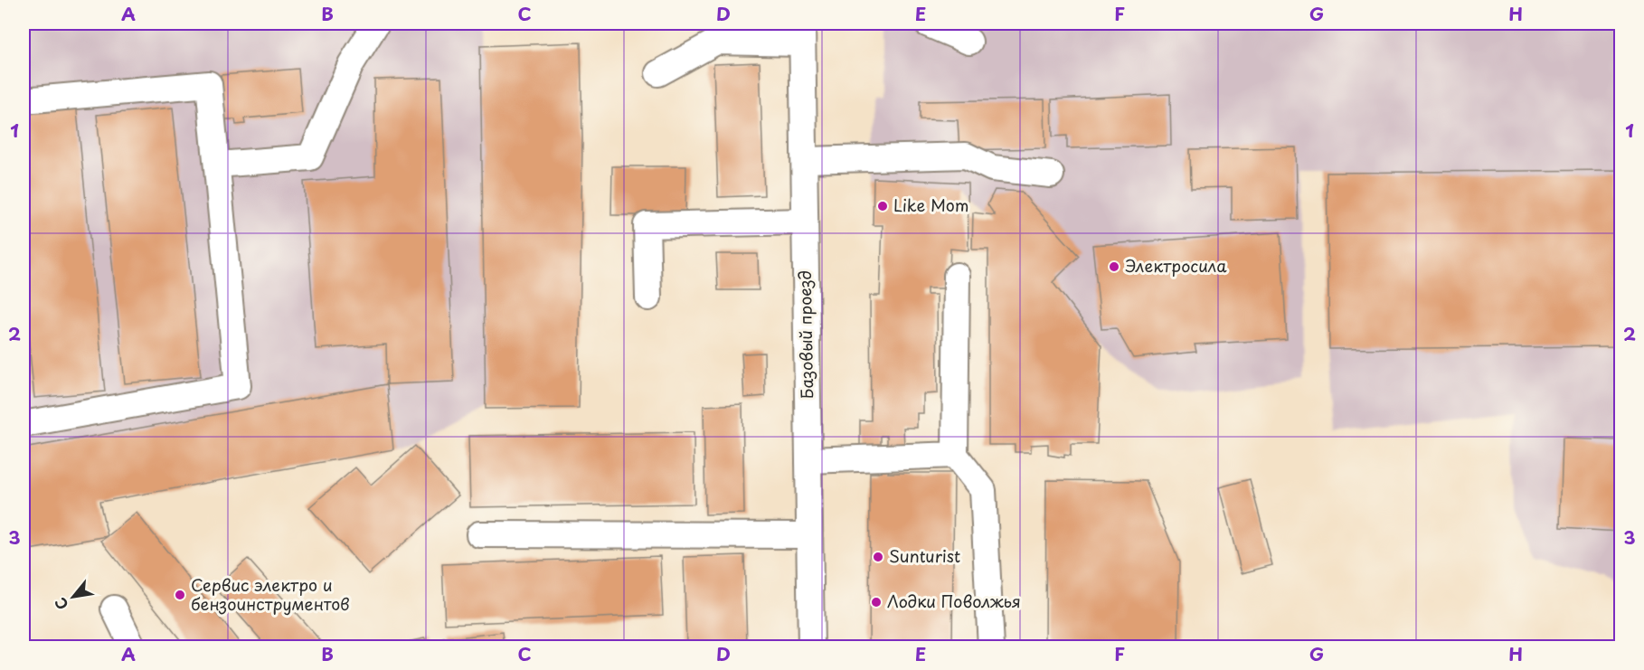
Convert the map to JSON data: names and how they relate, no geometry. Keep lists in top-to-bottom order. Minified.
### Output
{"streets":{"street":["Базовый проезд"]},"places":["Like Mom","Электросила","Sunturist","Сервис электро и бензоинструментов","Лодки Поволжья"],"north":"bottom left","grid":{"columns":["A","B","C","D","E","F","G","H"],"rows":["1","2","3"]}}
